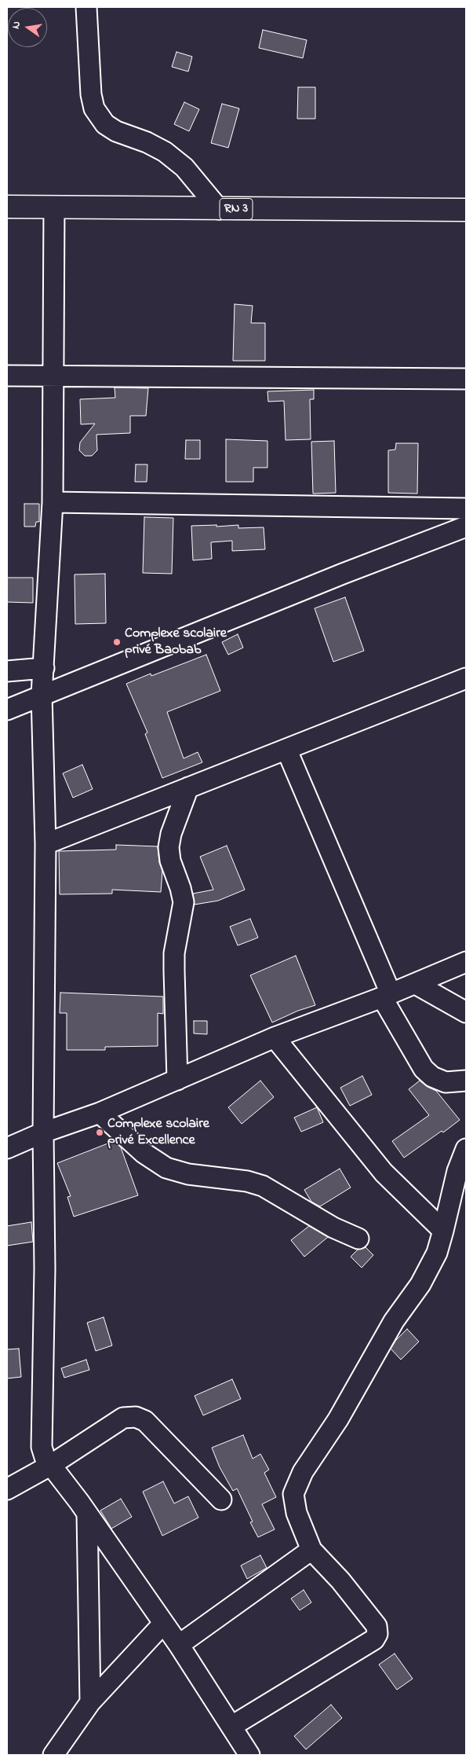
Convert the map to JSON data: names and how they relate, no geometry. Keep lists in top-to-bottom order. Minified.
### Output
{"streets":{"main road":["RN 3"]},"places":["Complexe scolaire privé Baobab","Complexe scolaire privé Excellence"],"north":"left"}
